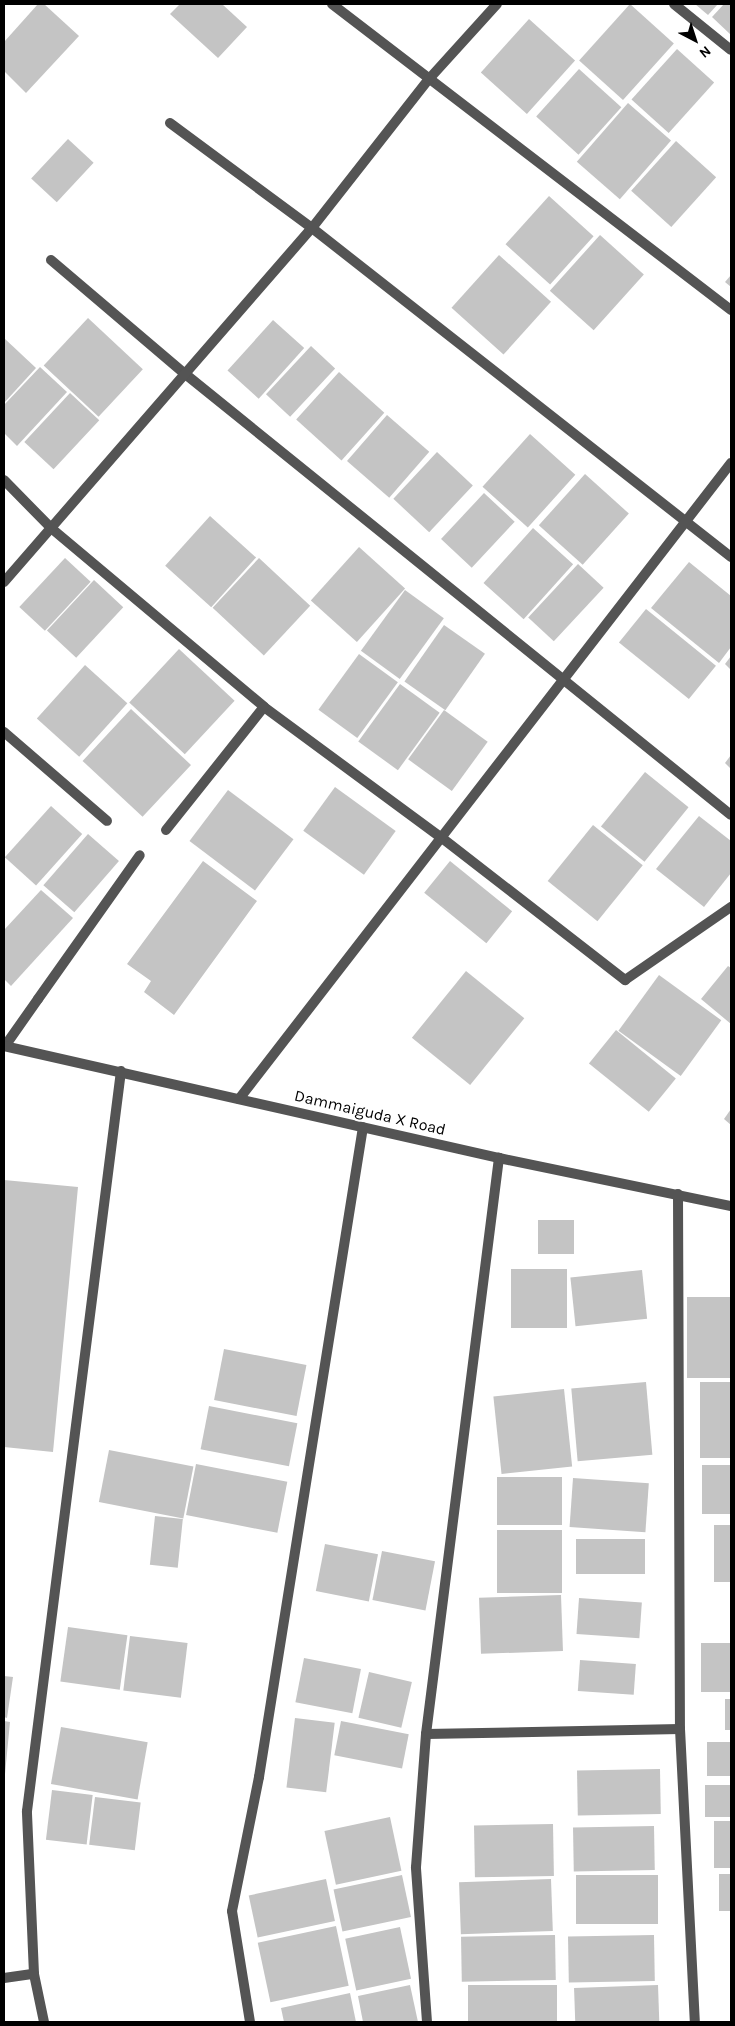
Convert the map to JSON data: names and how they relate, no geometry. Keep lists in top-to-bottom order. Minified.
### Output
{"streets":{"street":["Dammaiguda X Road"]},"north":"bottom right"}
